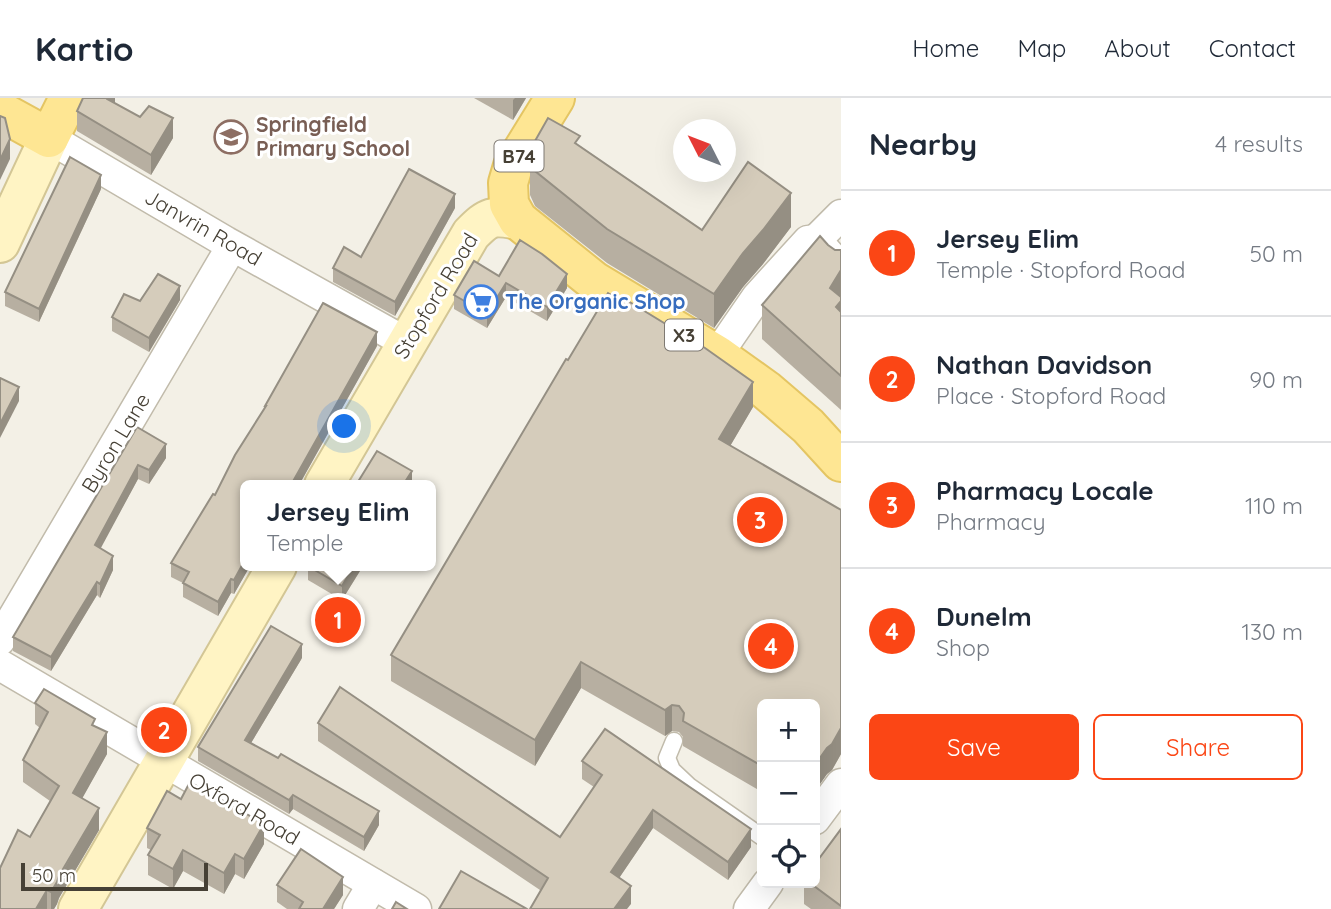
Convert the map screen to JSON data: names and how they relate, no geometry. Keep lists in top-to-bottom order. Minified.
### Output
{"streets":{"main road":["B74","Janvrin Road","Stopford Road","X3"],"street":["Byron Lane","Oxford Road"]},"crossings":[["B74","Stopford Road"],["B74","X3"],["Janvrin Road","Stopford Road"],["Janvrin Road","Byron Lane"],["Stopford Road","X3"]],"places":{"school or university":["Springfield Primary School"],"supermarket":["The Organic Shop"]},"scale_bar":"50 m","north":"top left","page":{"header":"Kartio","nav":["Home","Map","About","Contact"],"heading":["Nearby","4 results"],"list":[{"mark":"1","name":"Jersey Elim","note":"Temple · Stopford Road","value":"50 m"},{"mark":"2","name":"Nathan Davidson","note":"Place · Stopford Road","value":"90 m"},{"mark":"3","name":"Pharmacy Locale","note":"Pharmacy","value":"110 m"},{"mark":"4","name":"Dunelm","note":"Shop","value":"130 m"}],"popup":["Jersey Elim","Temple"],"pins":["3","1","4","2"],"buttons":["Save","Share"],"map_buttons":["+","−"],"scale":"50 m"}}
